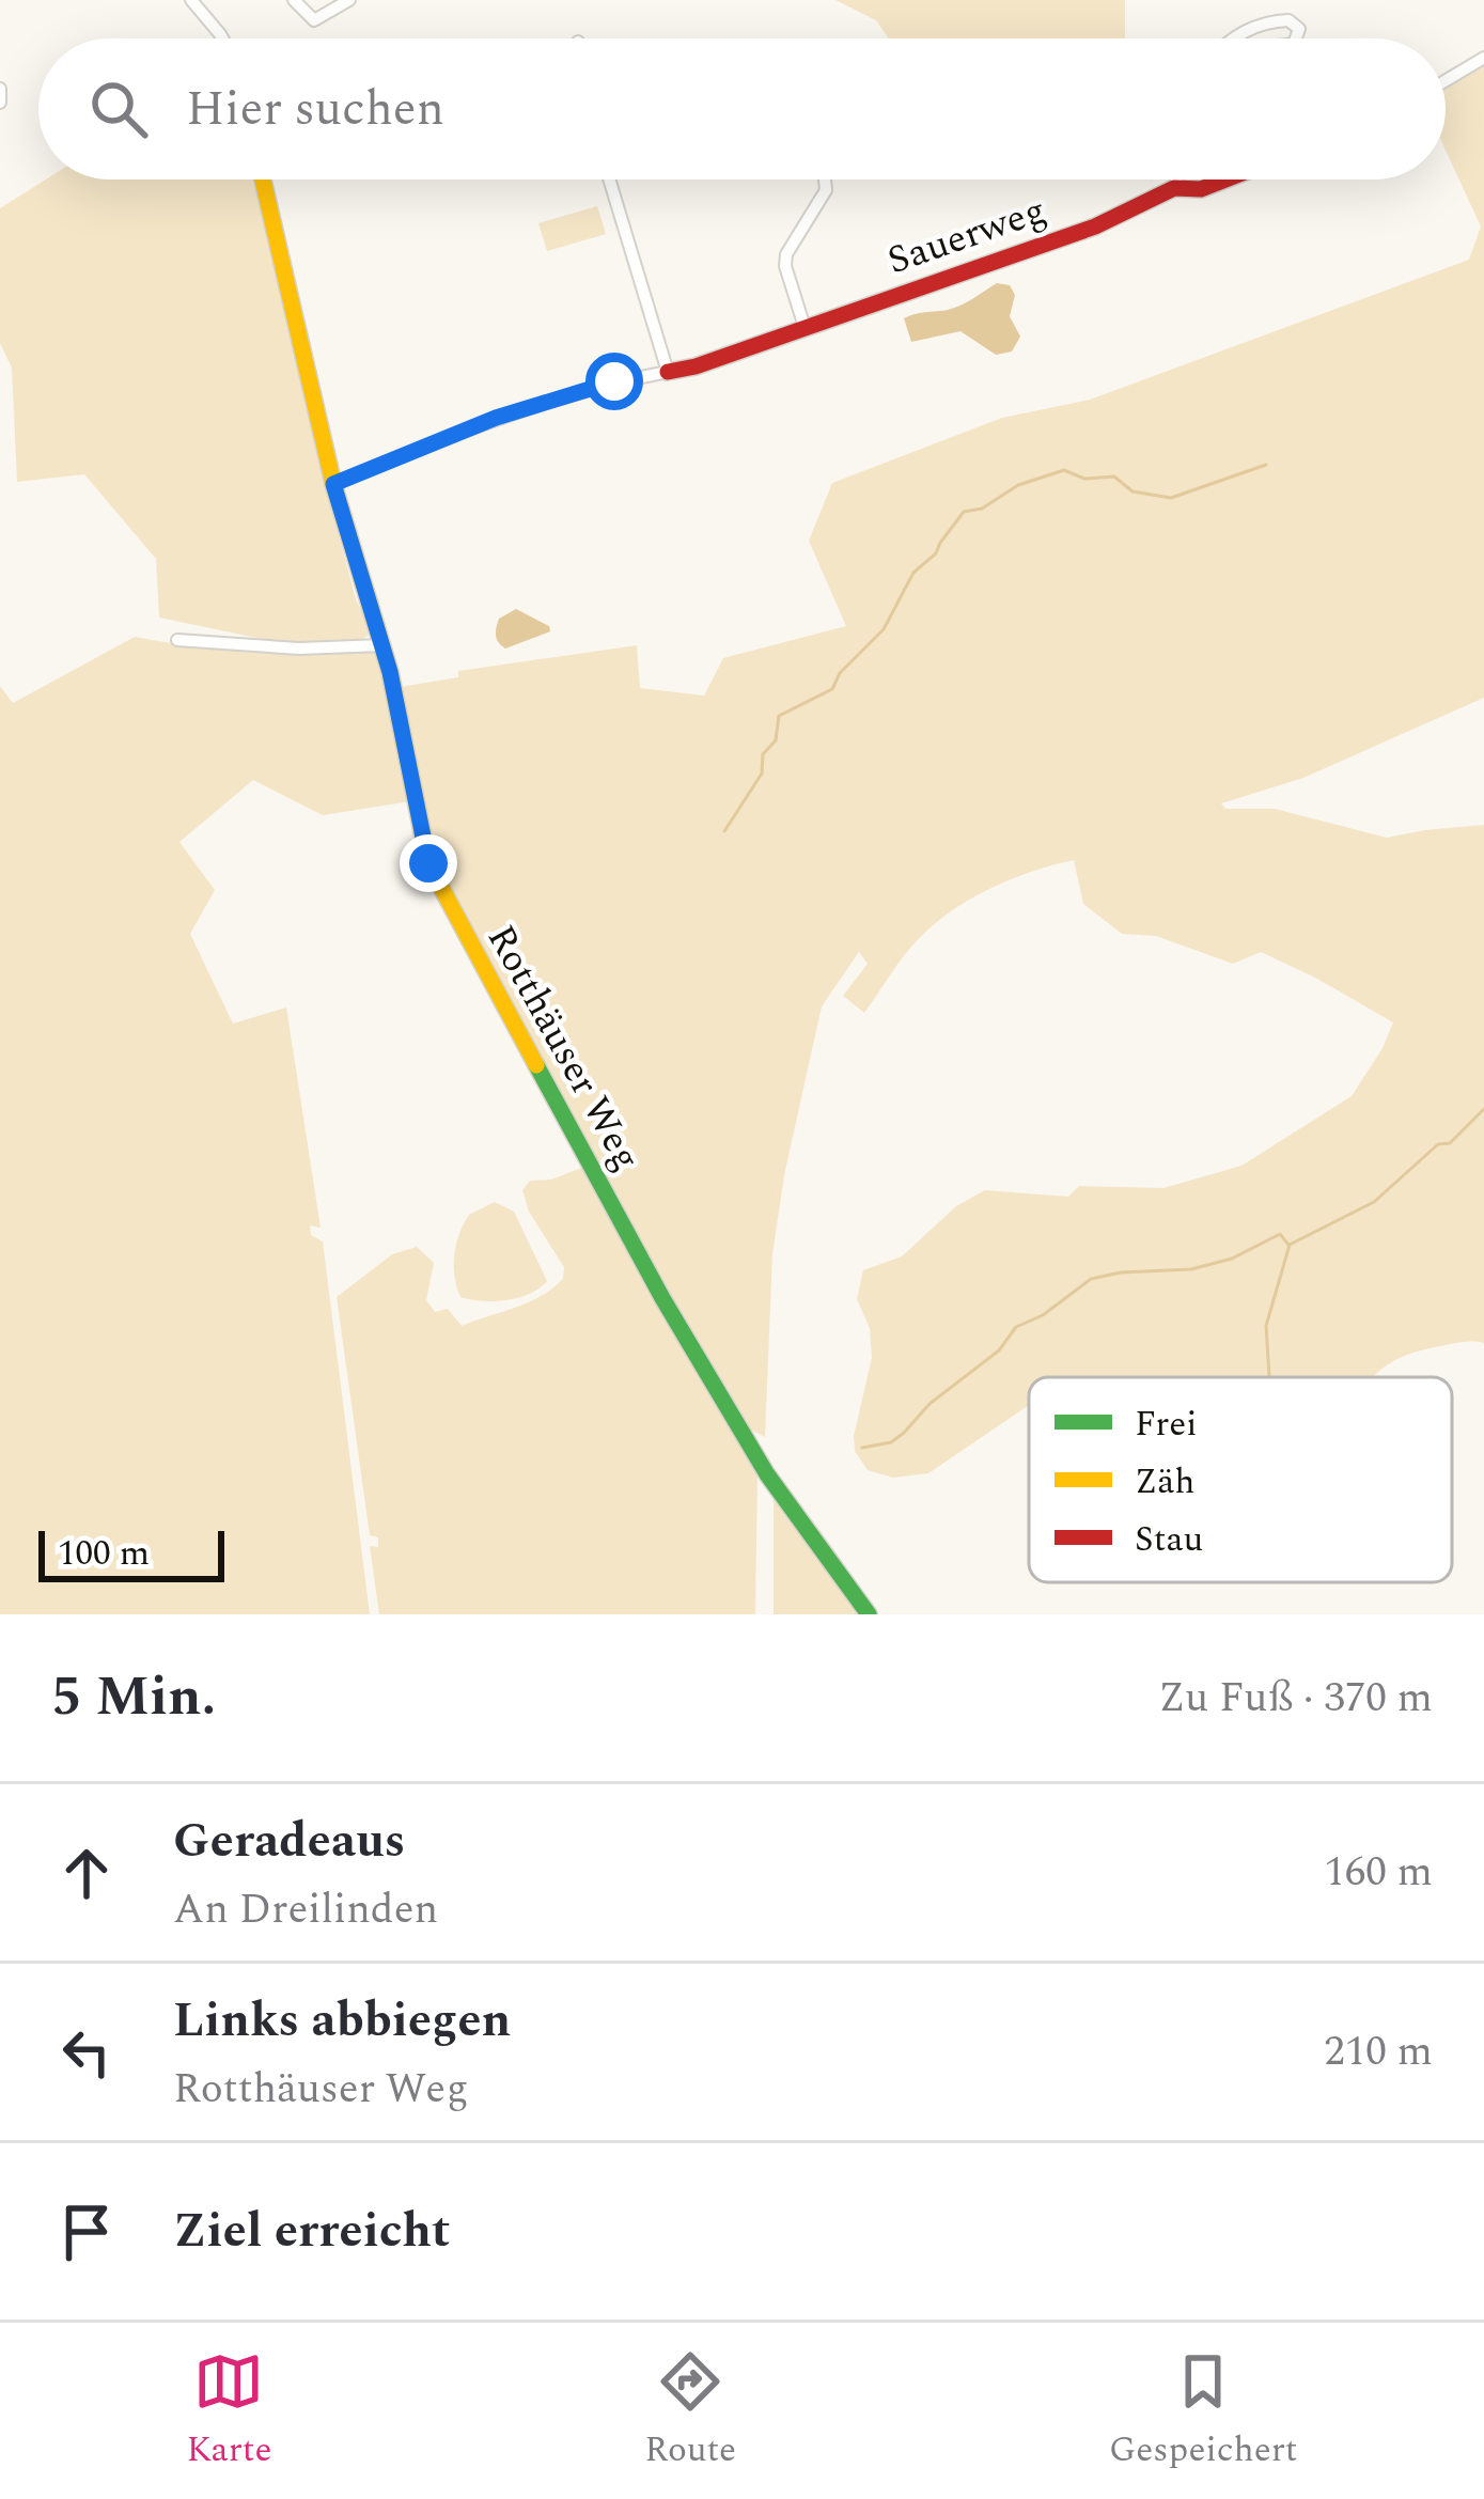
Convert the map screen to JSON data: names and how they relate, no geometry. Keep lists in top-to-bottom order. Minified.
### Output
{"streets":{"street":["Sauerweg","Rotthäuser Weg"]},"legend":["Frei","Zäh","Stau"],"scale_bar":"100 m","page":{"search":"Hier suchen","scale":"100 m","heading":["5 Min.","Zu Fuß · 370 m"],"list":[["Geradeaus","An Dreilinden","160 m"],["Links abbiegen","Rotthäuser Weg","210 m"],"Ziel erreicht"],"nav":["Karte","Route","Gespeichert"]}}
